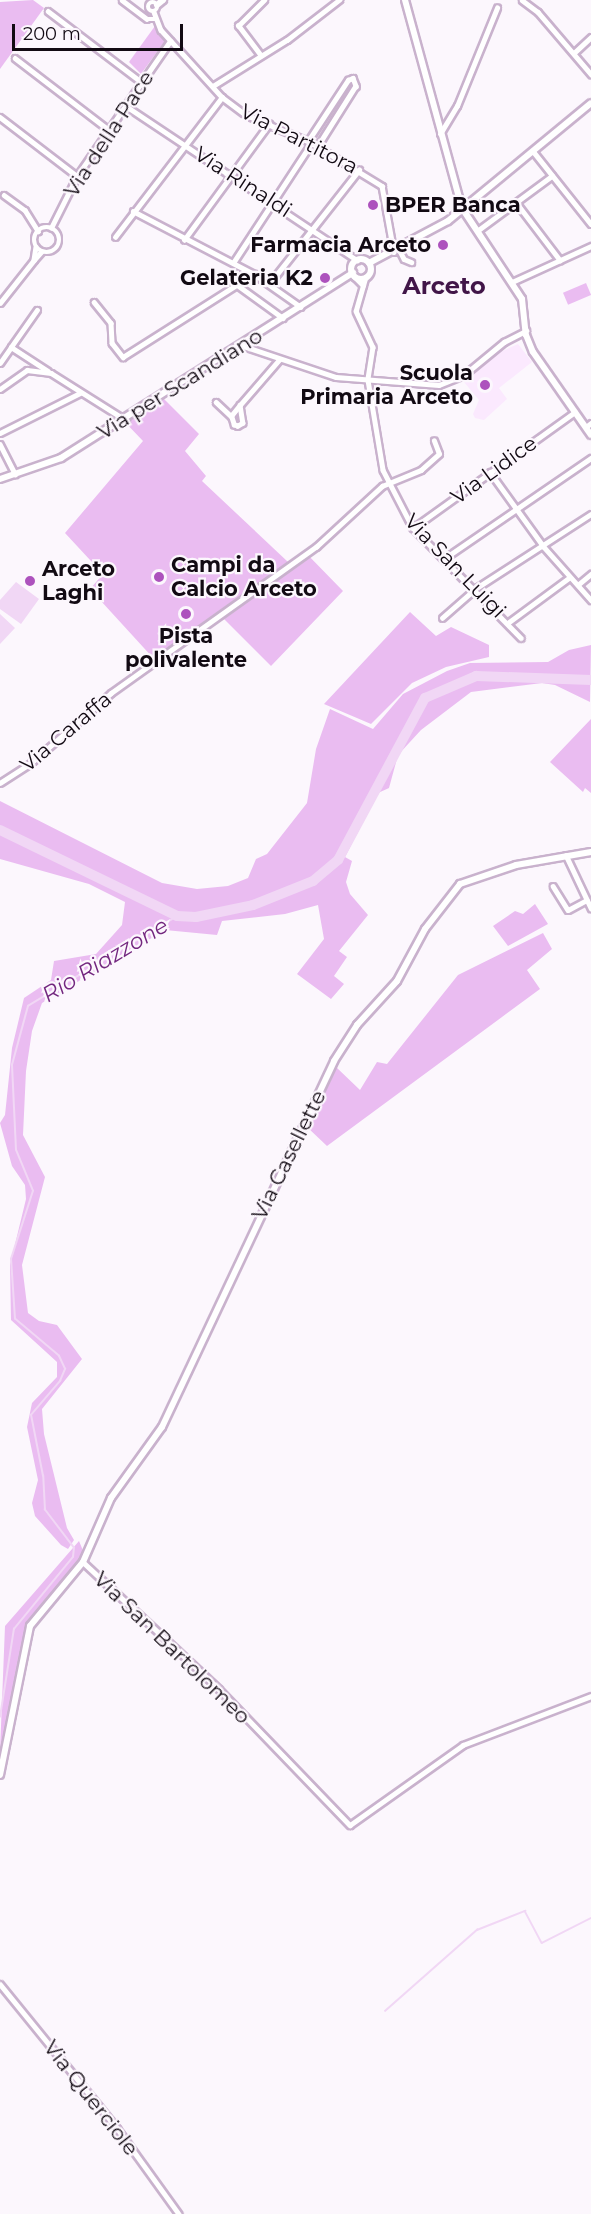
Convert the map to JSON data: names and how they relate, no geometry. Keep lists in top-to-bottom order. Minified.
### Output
{"streets":{"street":["Via della Pace","Via Partitora","Via Rinaldi","Via per Scandiano","Via Lidice","Via San Luigi","Via Caraffa","Via Casellette","Via San Bartolomeo","Via Querciole"]},"crossings":[["Via della Pace","Via Partitora"],["Via della Pace","Via Rinaldi"],["Via Rinaldi","Via per Scandiano"],["Via Rinaldi","Via San Luigi"],["Via per Scandiano","Via San Luigi"],["Via Lidice","Via San Luigi"],["Via San Luigi","Via Caraffa"],["Via Casellette","Via San Bartolomeo"]],"districts":["Arceto"],"water":["Rio Riazzone"],"places":["BPER Banca","Farmacia Arceto","Gelateria K2","Scuola Primaria Arceto","Campi da Calcio Arceto","Arceto Laghi","Pista polivalente"],"scale_bar":"200 m"}
